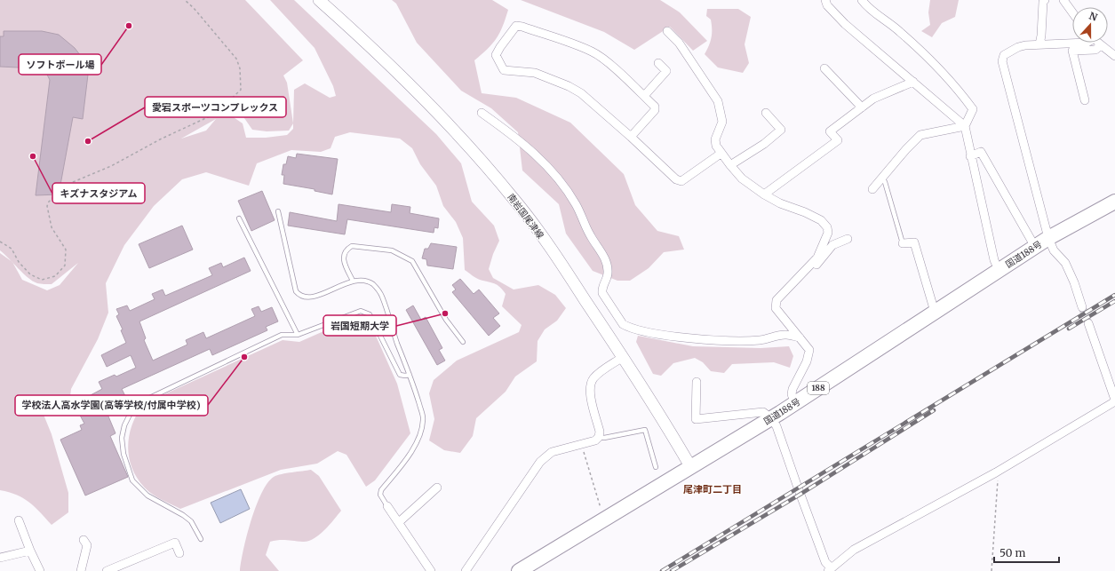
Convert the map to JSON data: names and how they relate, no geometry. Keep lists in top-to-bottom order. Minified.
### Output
{"streets":{"highway":["国道188号","188"],"main road":["南岩国尾津線"]},"crossings":[["南岩国尾津線","国道188号"]],"districts":["尾津町二丁目"],"places":["ソフトボール場","愛宕スポーツコンプレックス","キズナスタジアム","岩国短期大学","学校法人高水学園(高等学校/付属中学校)"],"scale_bar":"50 m","north":"top"}
